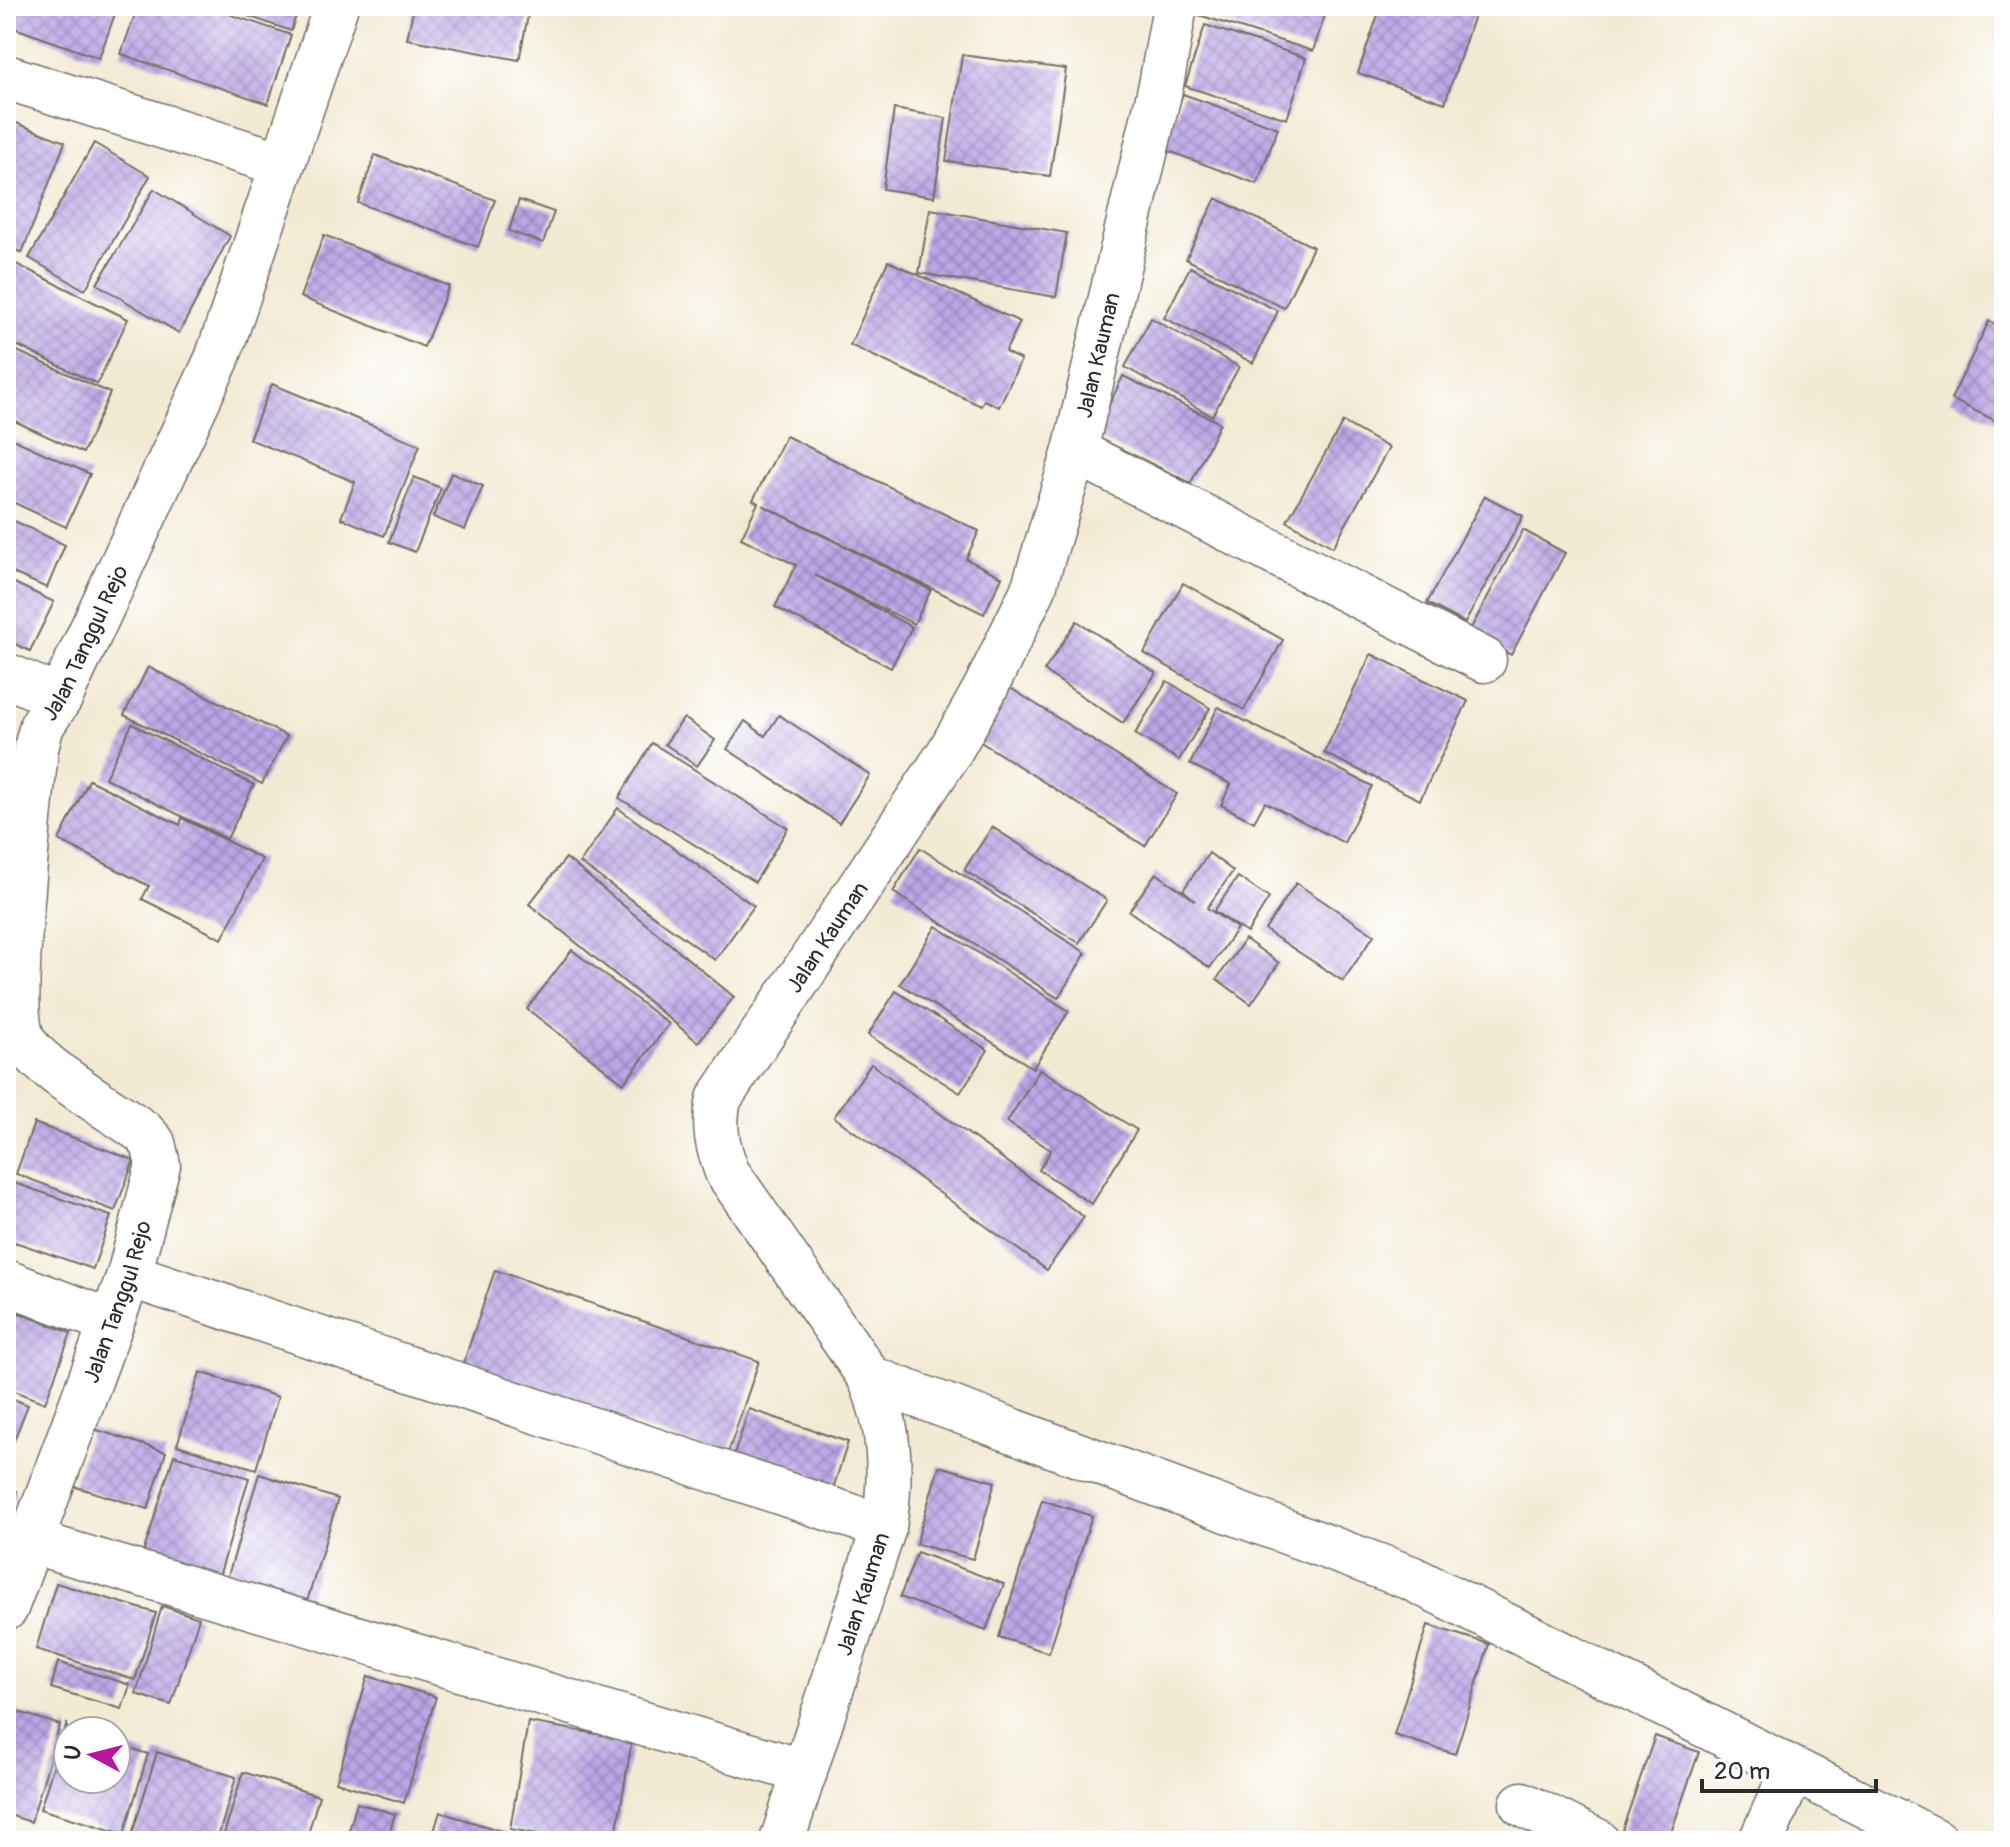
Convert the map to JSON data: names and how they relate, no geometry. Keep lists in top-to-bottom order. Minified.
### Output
{"streets":{"street":["Jalan Kauman","Jalan Tanggul Rejo"]},"scale_bar":"20 m","north":"left"}
